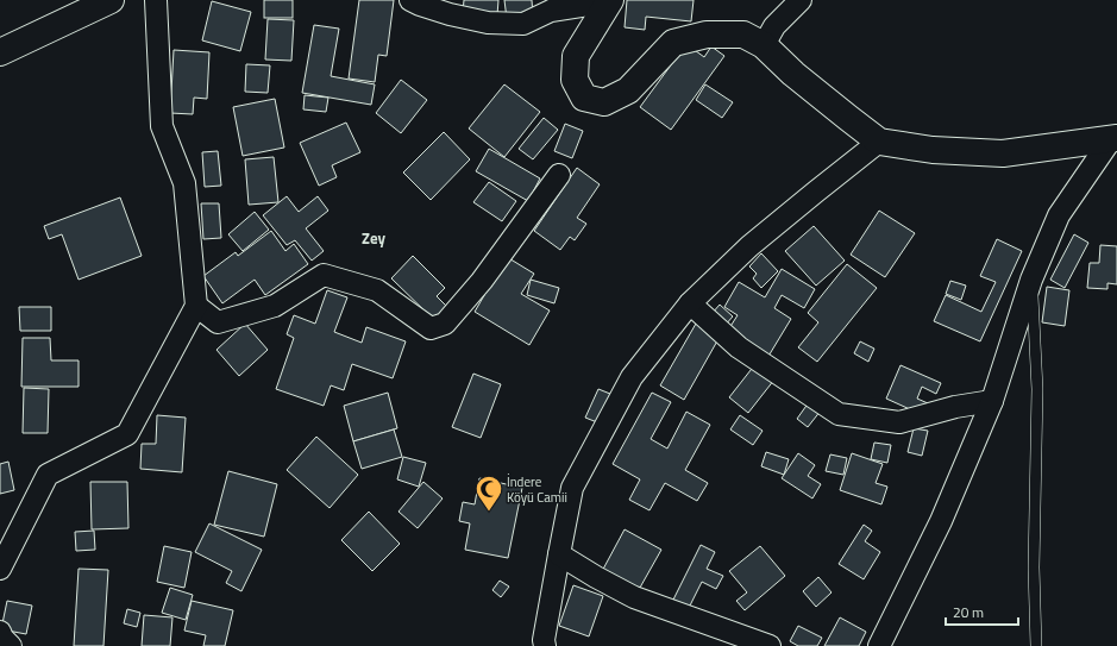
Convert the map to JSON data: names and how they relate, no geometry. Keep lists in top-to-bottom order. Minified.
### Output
{"districts":["Zey"],"places":{"mosque":["İndere Köyü Camii"]},"scale_bar":"20 m"}
